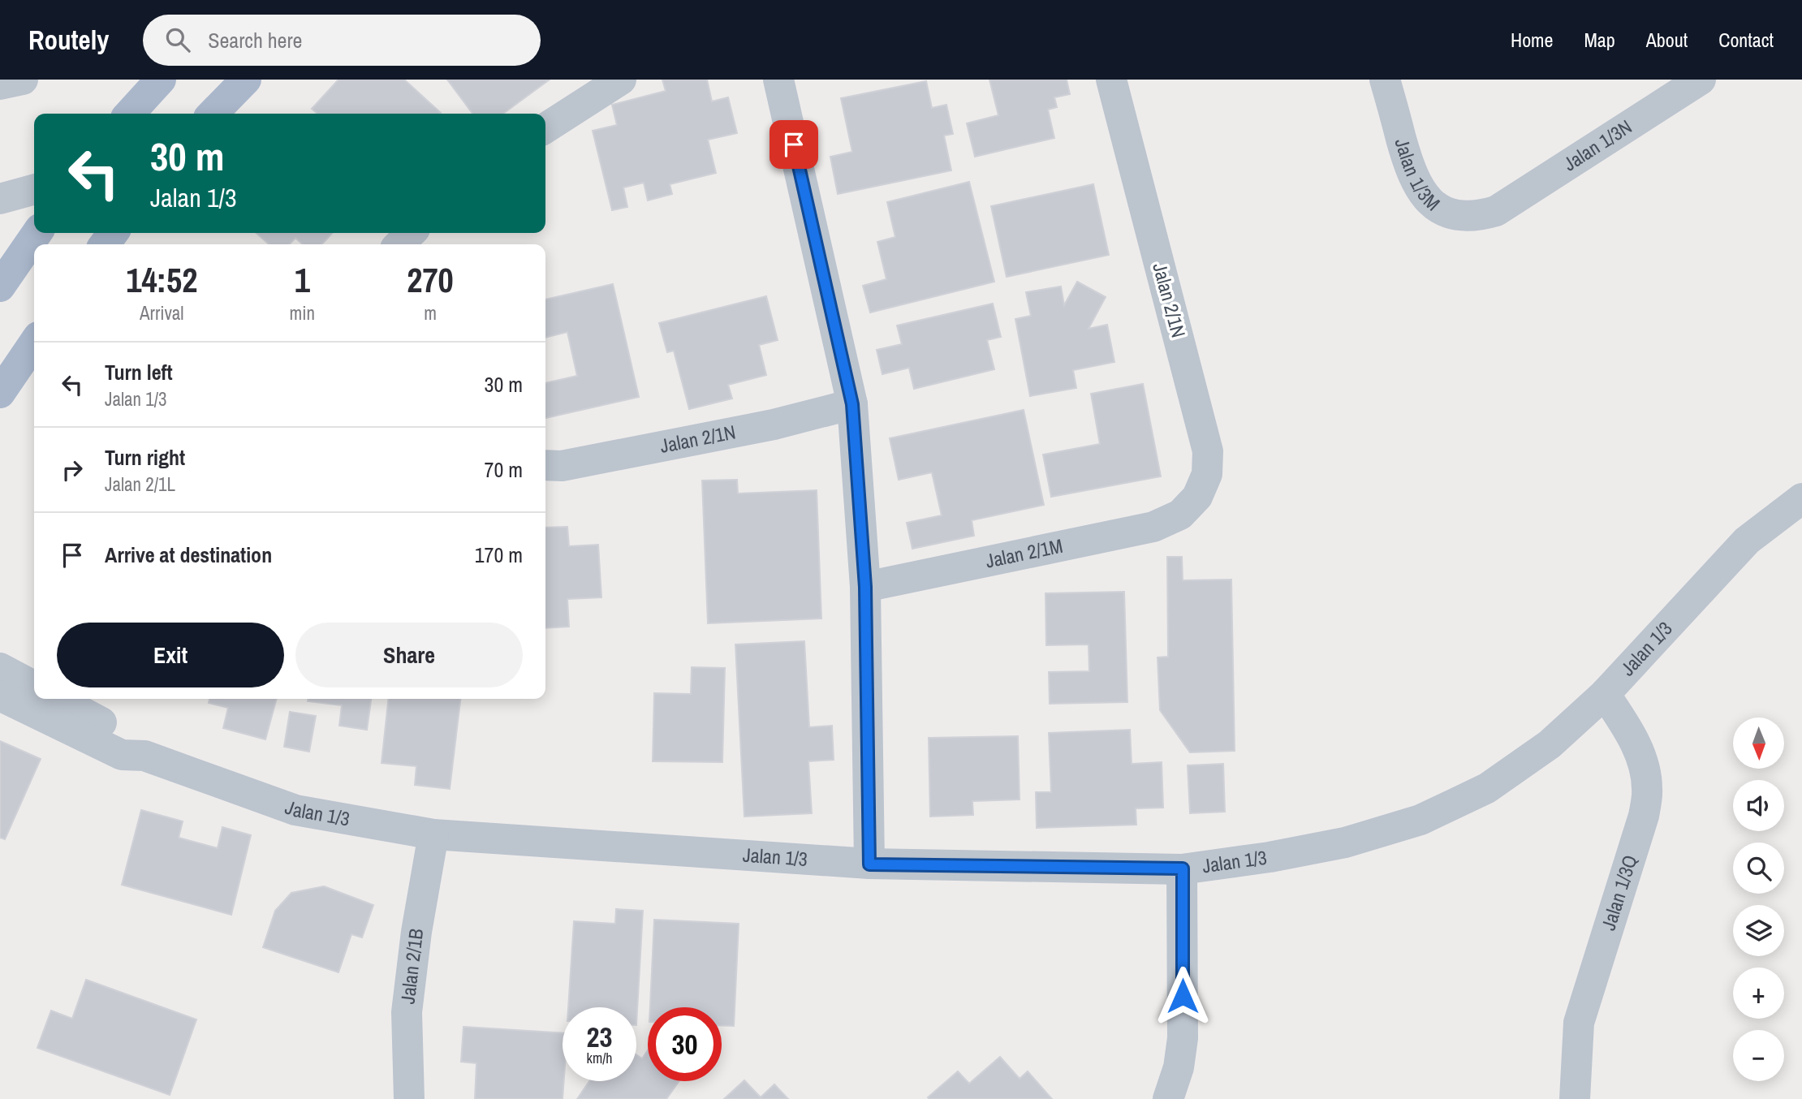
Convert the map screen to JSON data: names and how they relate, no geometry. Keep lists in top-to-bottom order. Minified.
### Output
{"streets":{"street":["Jalan 1/3N","Jalan 1/3M","Jalan 2/1N","Jalan 2/1M","Jalan 1/3","Jalan 1/3Q","Jalan 2/1B"]},"crossings":[["Jalan 1/3N","Jalan 1/3M"],["Jalan 2/1N","Jalan 2/1M"],["Jalan 1/3","Jalan 1/3Q"],["Jalan 1/3","Jalan 2/1B"]],"north":"bottom","page":{"header":"Routely","search":"Search here","nav":["Home","Map","About","Contact"],"turn":["30 m","Jalan 1/3"],"eta":["14:52","Arrival","1","min","270","m"],"list":[{"name":"Turn left","note":"Jalan 1/3","value":"30 m"},{"name":"Turn right","note":"Jalan 2/1L","value":"70 m"},{"name":"Arrive at destination","value":"170 m"}],"buttons":["Exit","Share"],"map_buttons":["+","−"],"speed":"23 km/h","limit":"30"}}
